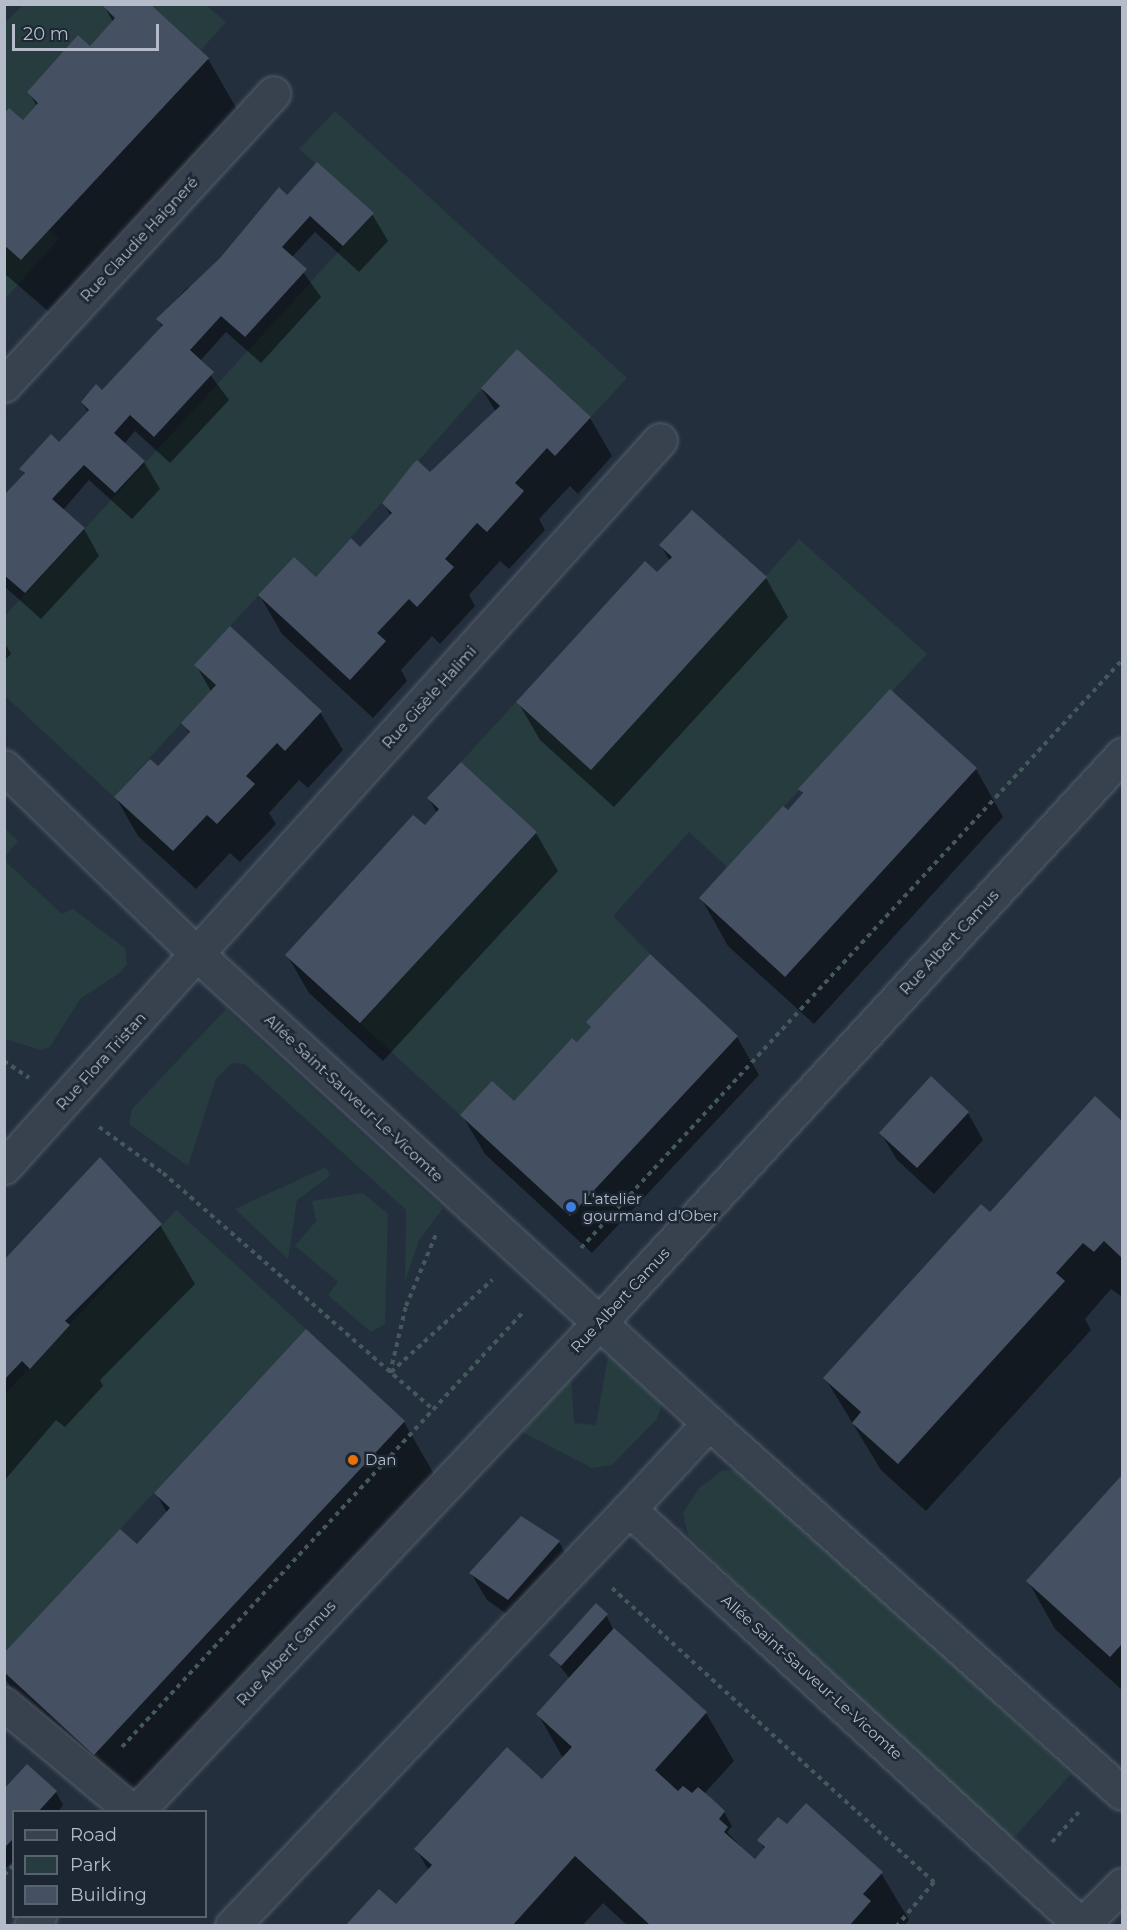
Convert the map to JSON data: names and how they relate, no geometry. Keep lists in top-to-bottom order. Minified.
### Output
{"streets":{"street":["Rue Claudie Haigneré","Rue Gisèle Halimi","Rue Albert Camus","Rue Flora Tristan","Allée Saint-Sauveur-Le-Vicomte"]},"crossings":[["Rue Gisèle Halimi","Rue Flora Tristan"],["Rue Gisèle Halimi","Allée Saint-Sauveur-Le-Vicomte"],["Rue Albert Camus","Allée Saint-Sauveur-Le-Vicomte"],["Rue Flora Tristan","Allée Saint-Sauveur-Le-Vicomte"]],"places":["L'atelier gourmand d'Ober","Dan"],"legend":["Road","Park","Building"],"scale_bar":"20 m"}
